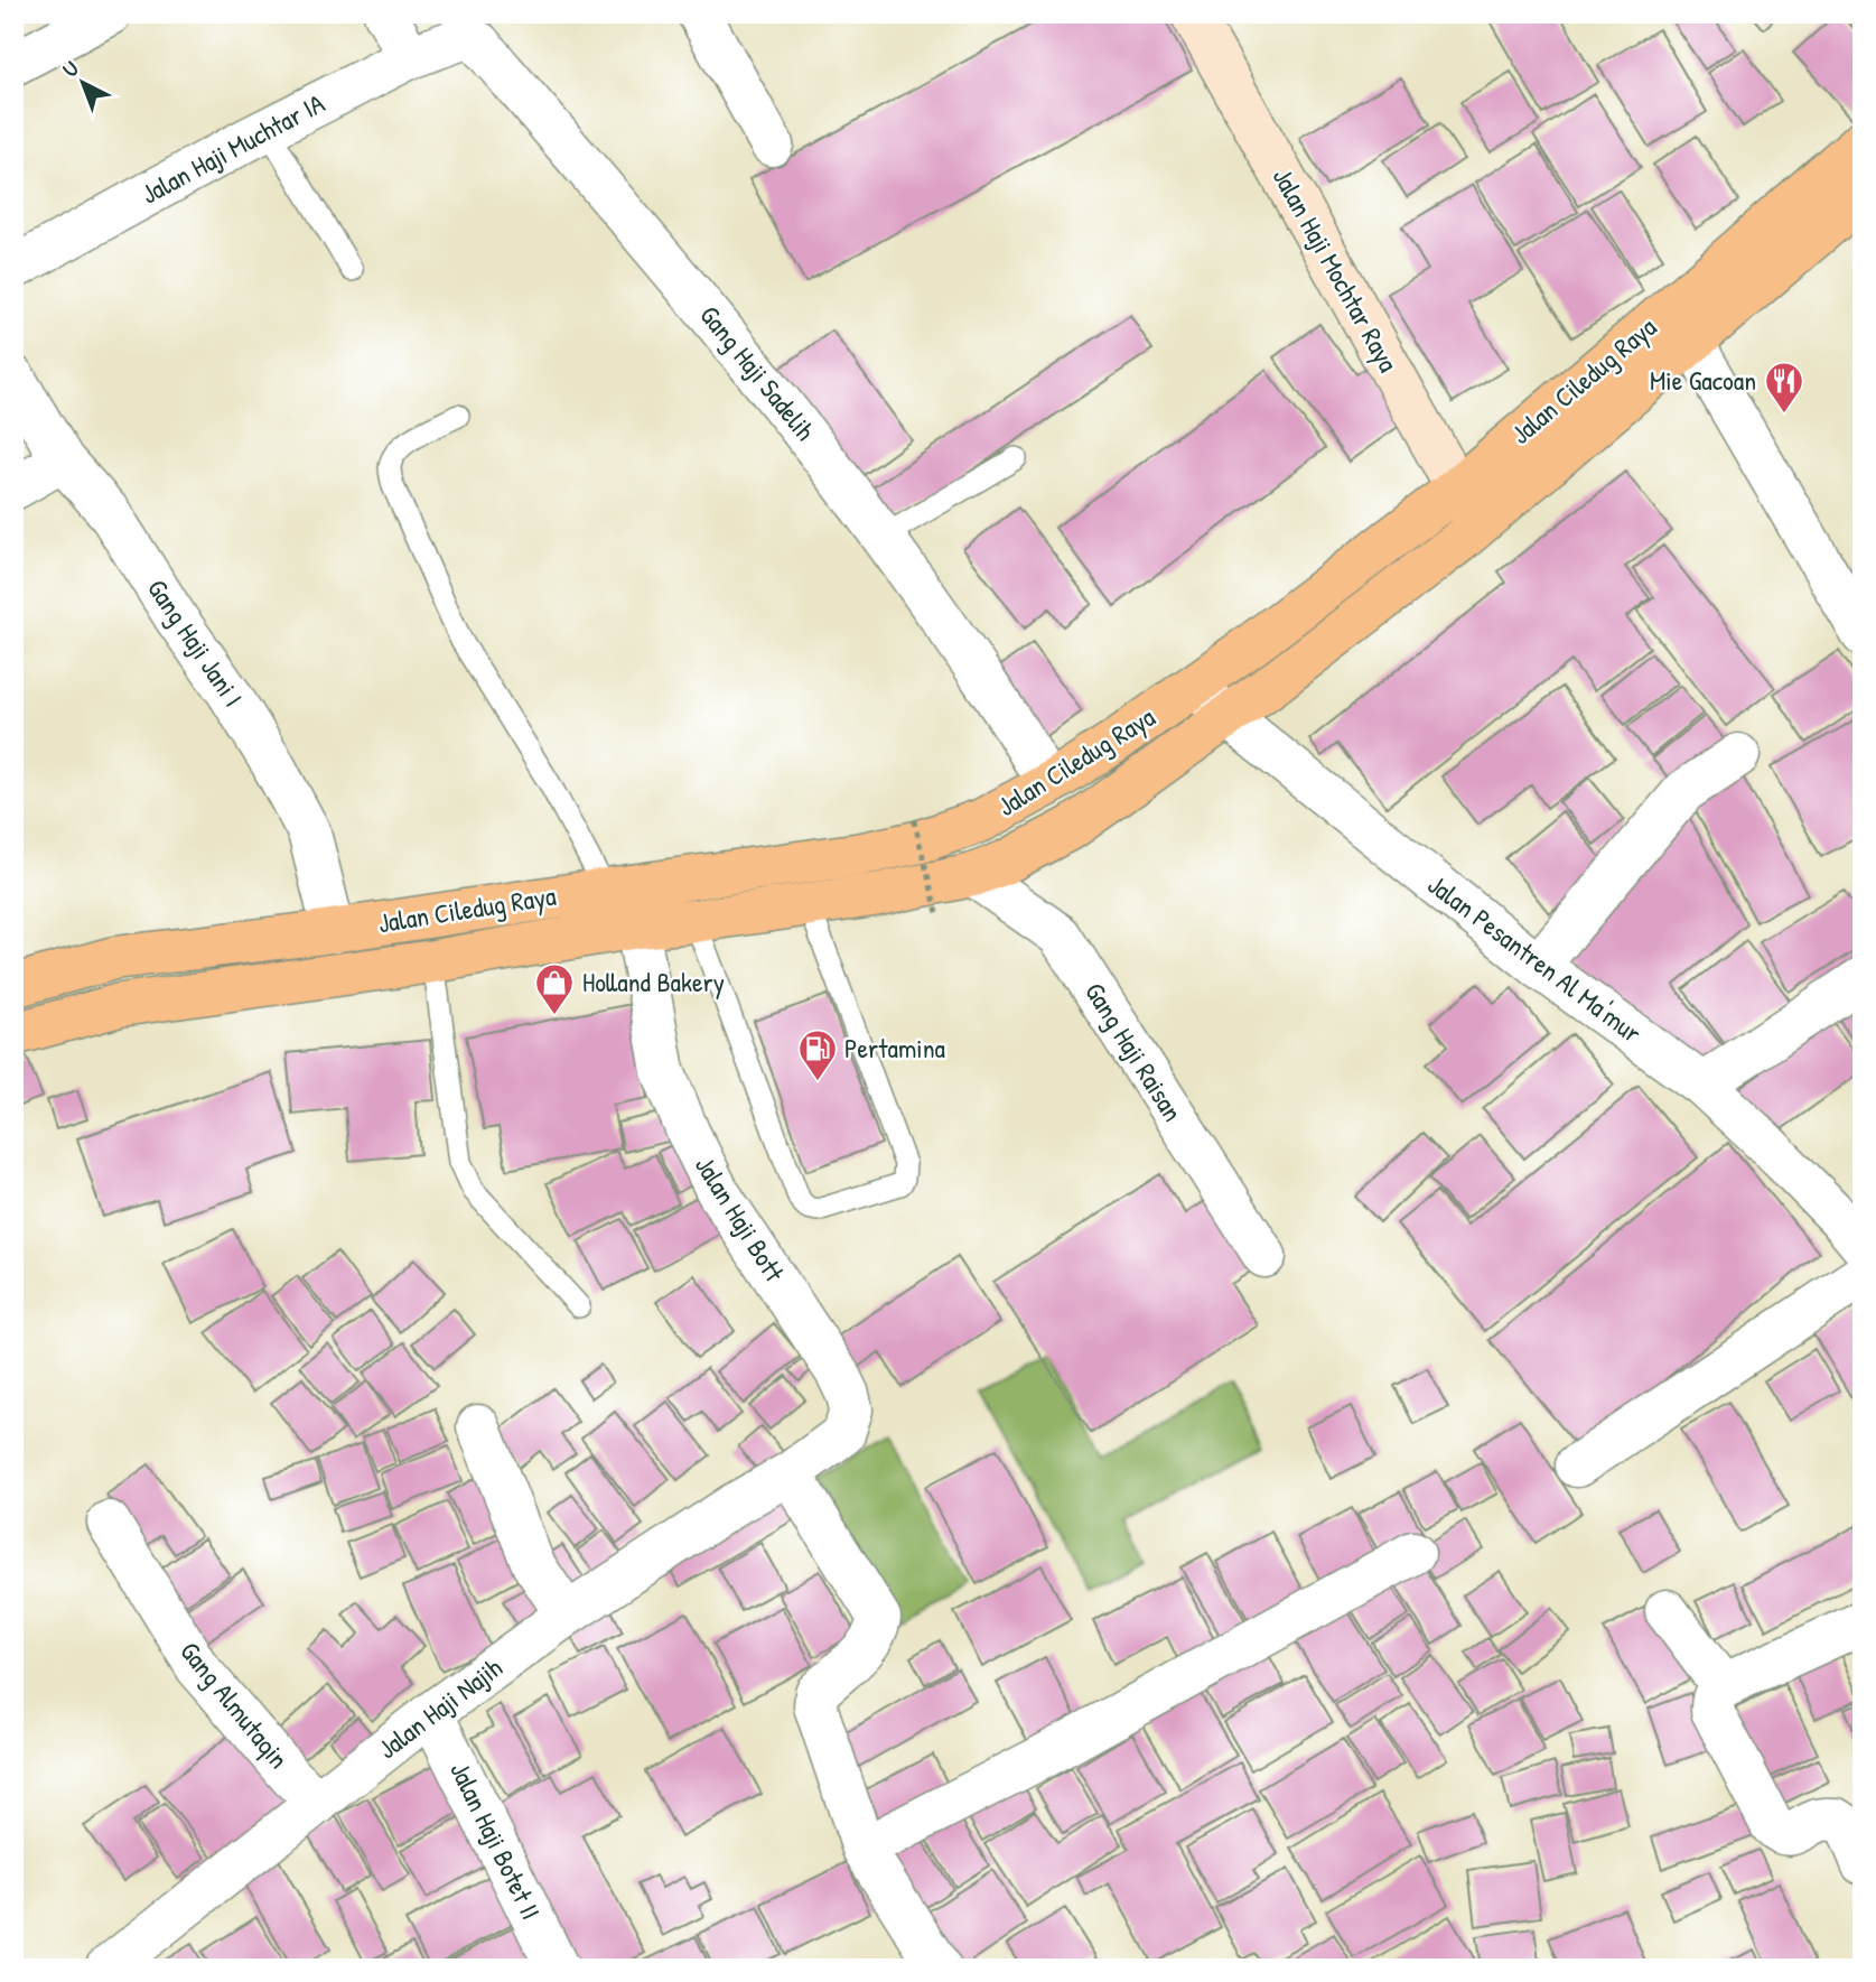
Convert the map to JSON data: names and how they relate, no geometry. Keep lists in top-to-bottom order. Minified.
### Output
{"streets":{"main road":["Jalan Ciledug Raya"],"street":["Jalan Haji Muchtar IA","Jalan Haji Mochtar Raya","Gang Haji Sadelih","Gang Haji Jani I","Jalan Pesantren Al Ma'mur","Gang Haji Raisan","Jalan Haji Bott","Gang Almutaqin","Jalan Haji Najih","Jalan Haji Botet II"]},"crossings":[["Jalan Haji Muchtar IA","Gang Haji Sadelih"],["Jalan Haji Mochtar Raya","Jalan Ciledug Raya"],["Gang Haji Sadelih","Jalan Ciledug Raya"],["Jalan Ciledug Raya","Gang Haji Jani I"],["Jalan Ciledug Raya","Jalan Pesantren Al Ma'mur"],["Jalan Ciledug Raya","Gang Haji Raisan"],["Jalan Ciledug Raya","Jalan Haji Bott"],["Jalan Haji Bott","Jalan Haji Najih"],["Gang Almutaqin","Jalan Haji Najih"],["Jalan Haji Najih","Jalan Haji Botet II"]],"places":{"restaurant":["Mie Gacoan"],"shop":["Holland Bakery"],"fuel station":["Pertamina"]},"north":"top left"}
